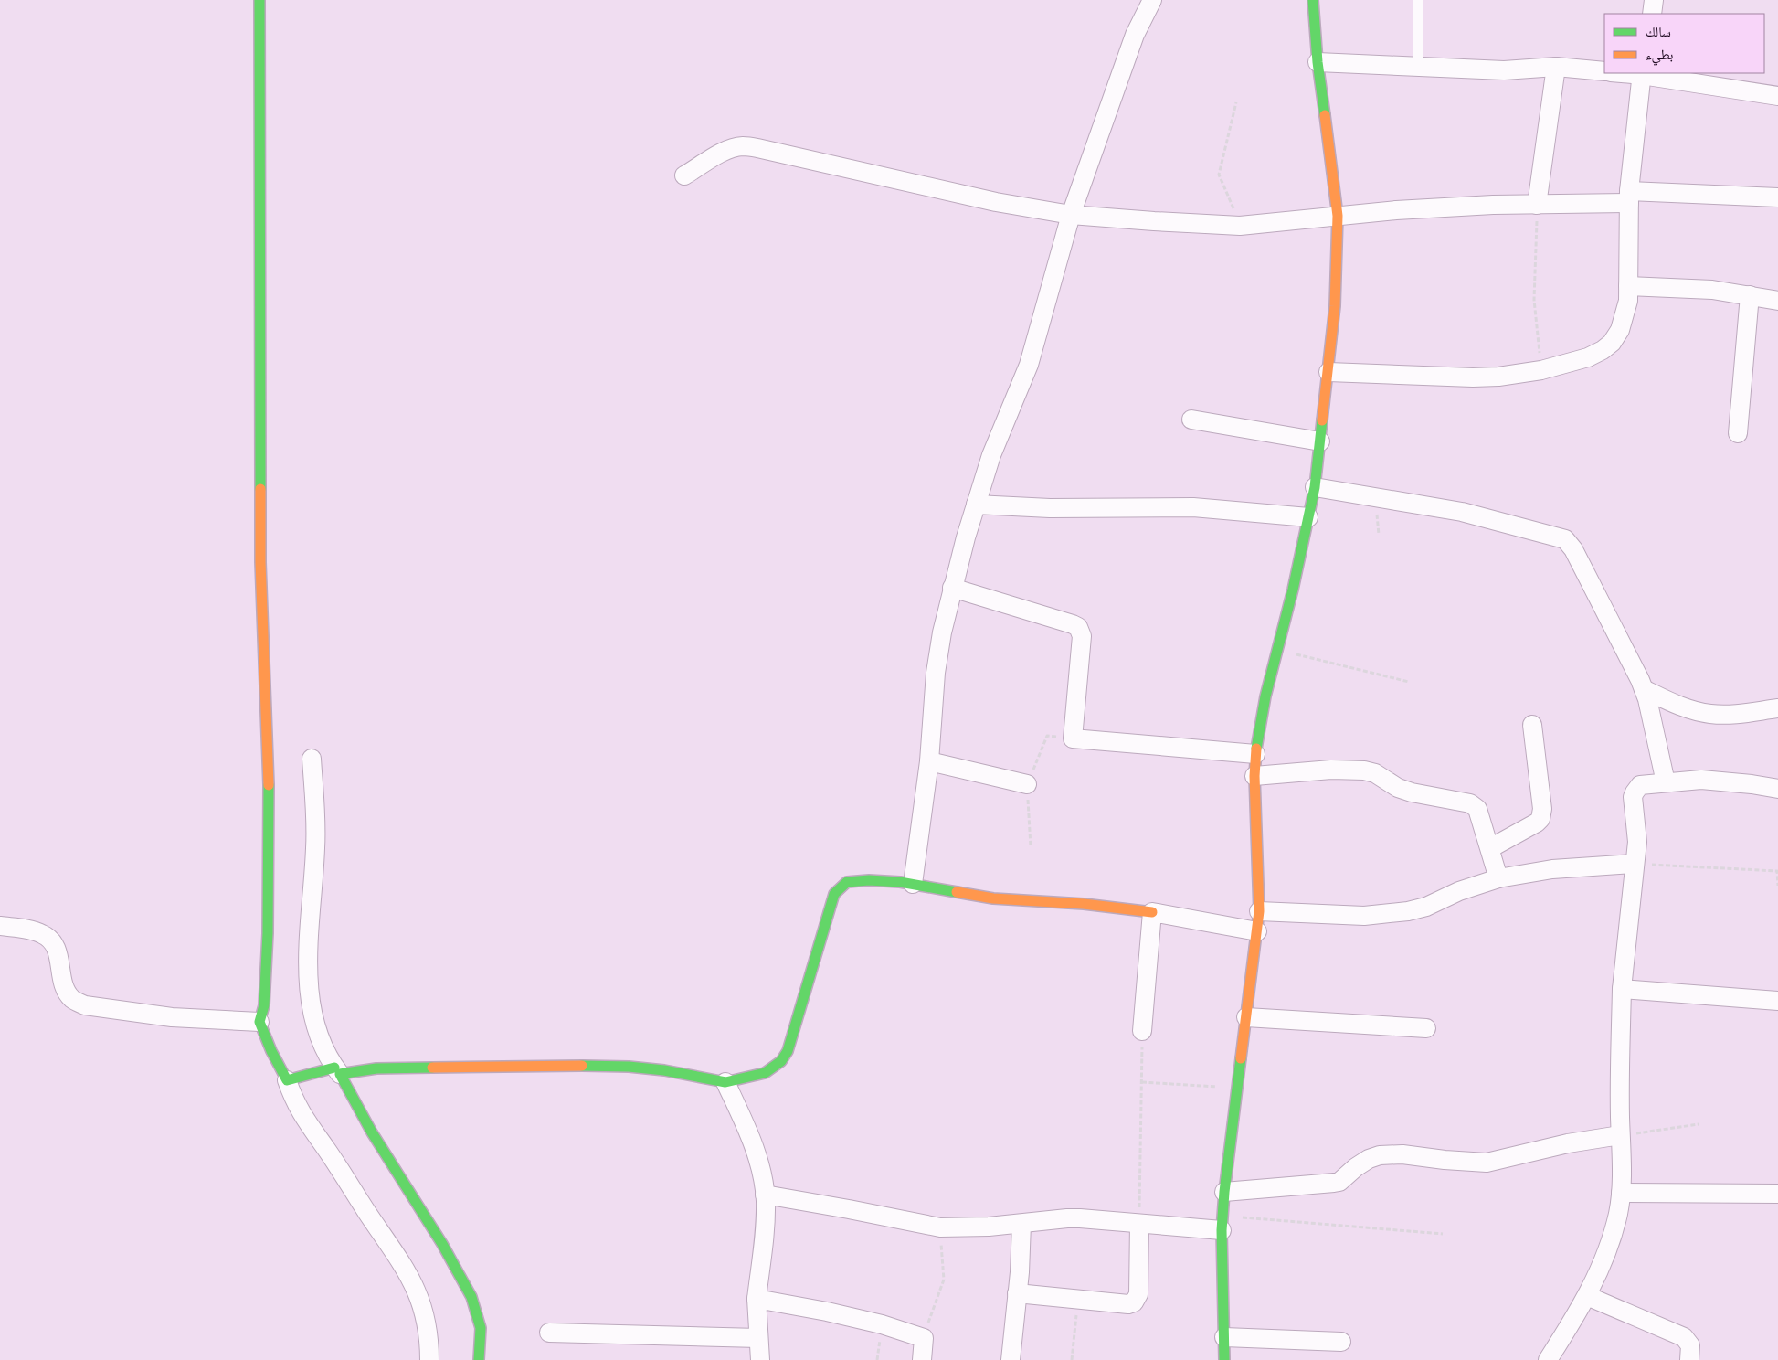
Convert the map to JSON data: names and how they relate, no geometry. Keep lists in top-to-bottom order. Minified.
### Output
{"legend":["سالك","بطيء"]}
